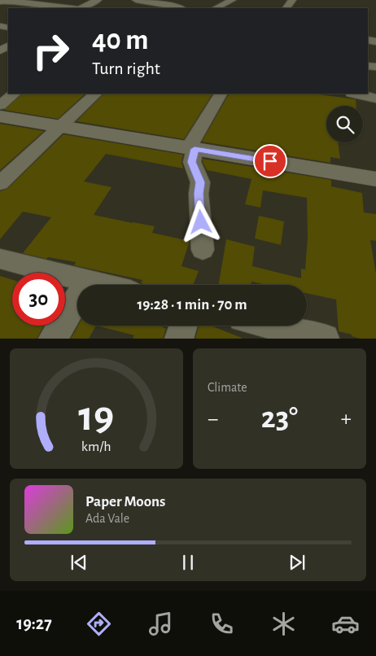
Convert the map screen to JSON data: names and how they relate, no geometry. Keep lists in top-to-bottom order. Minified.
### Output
{"page":{"turn":["40 m","Turn right"],"limit":"30","trip":"19:28 · 1 min · 70 m","tile":"Climate","heat":["−","23°","+"],"song":["Paper Moons","Ada Vale"],"tabs":"19:27","gauge":["19","km/h"]}}
